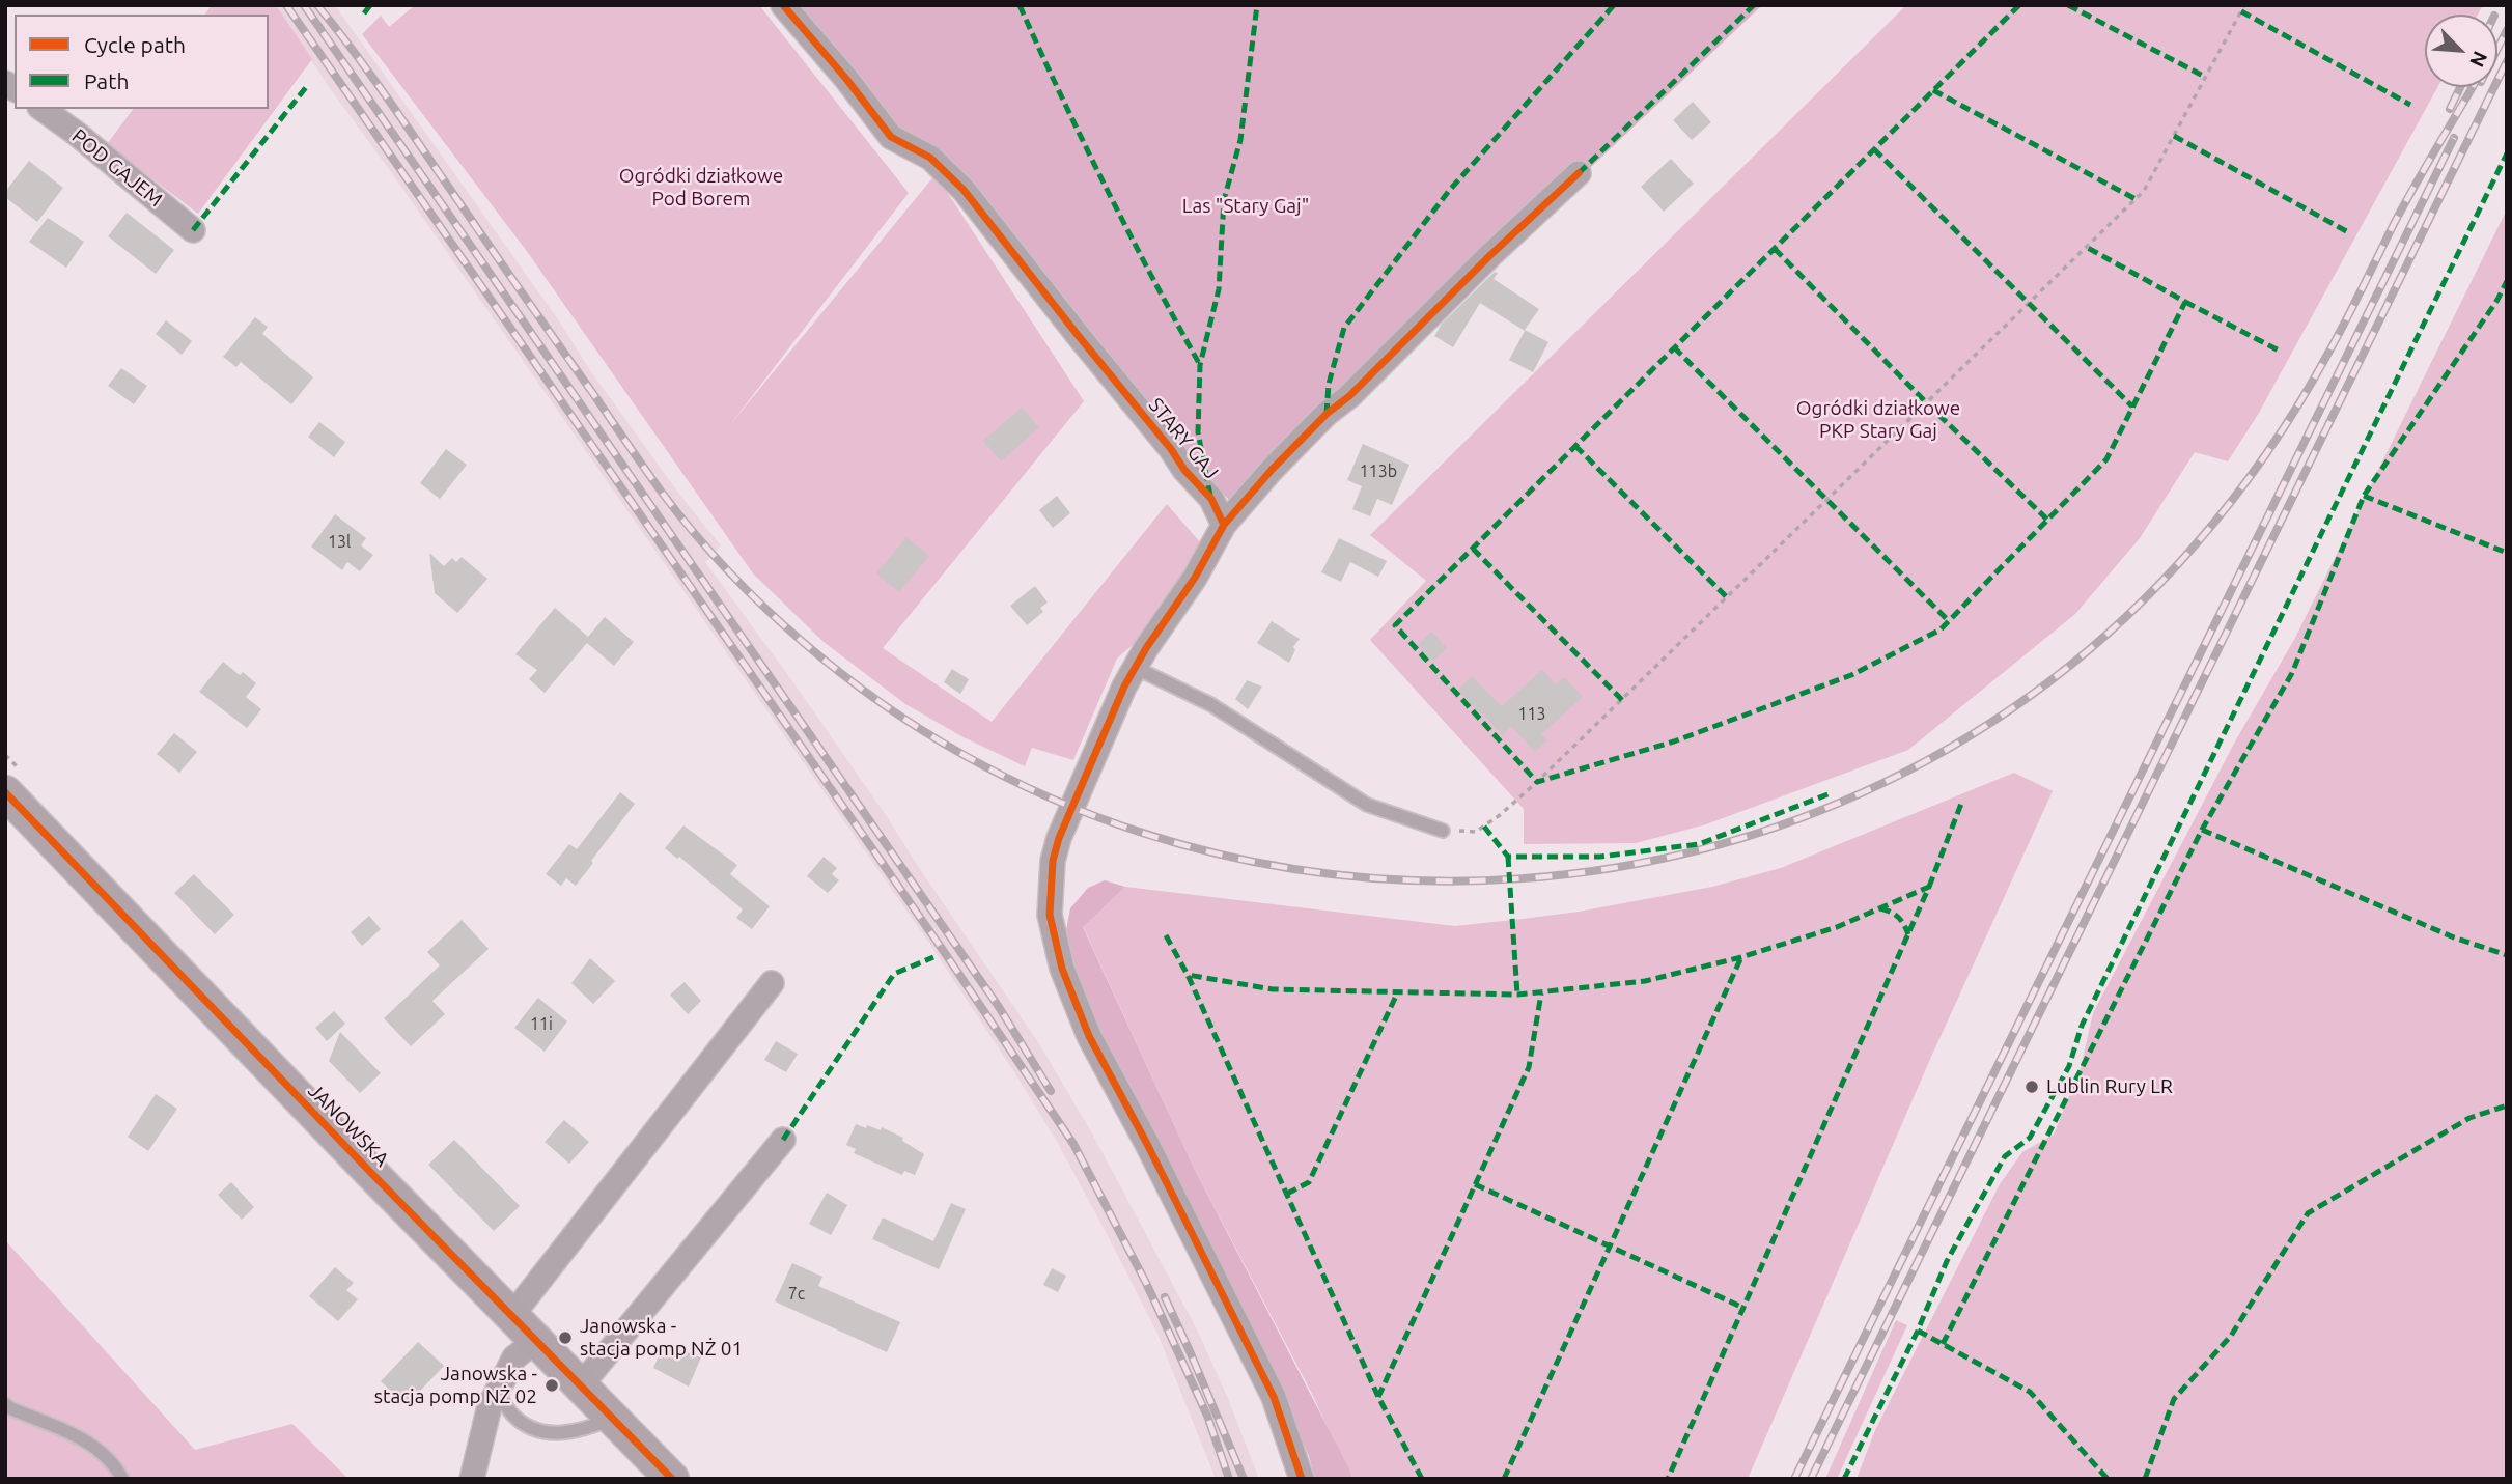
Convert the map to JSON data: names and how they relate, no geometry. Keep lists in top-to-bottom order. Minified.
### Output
{"streets":{"street":["POD GAJEM","STARY GAJ","JANOWSKA"]},"parks":["Ogródki działkowe Pod Borem","Las \"Stary Gaj\"","Ogródki działkowe PKP Stary Gaj"],"places":["Lublin Rury LR","Janowska - stacja pomp NŻ 01","Janowska - stacja pomp NŻ 02"],"house_numbers":["113b","13l","113","11i","7c"],"legend":["Cycle path","Path"],"north":"bottom right"}
